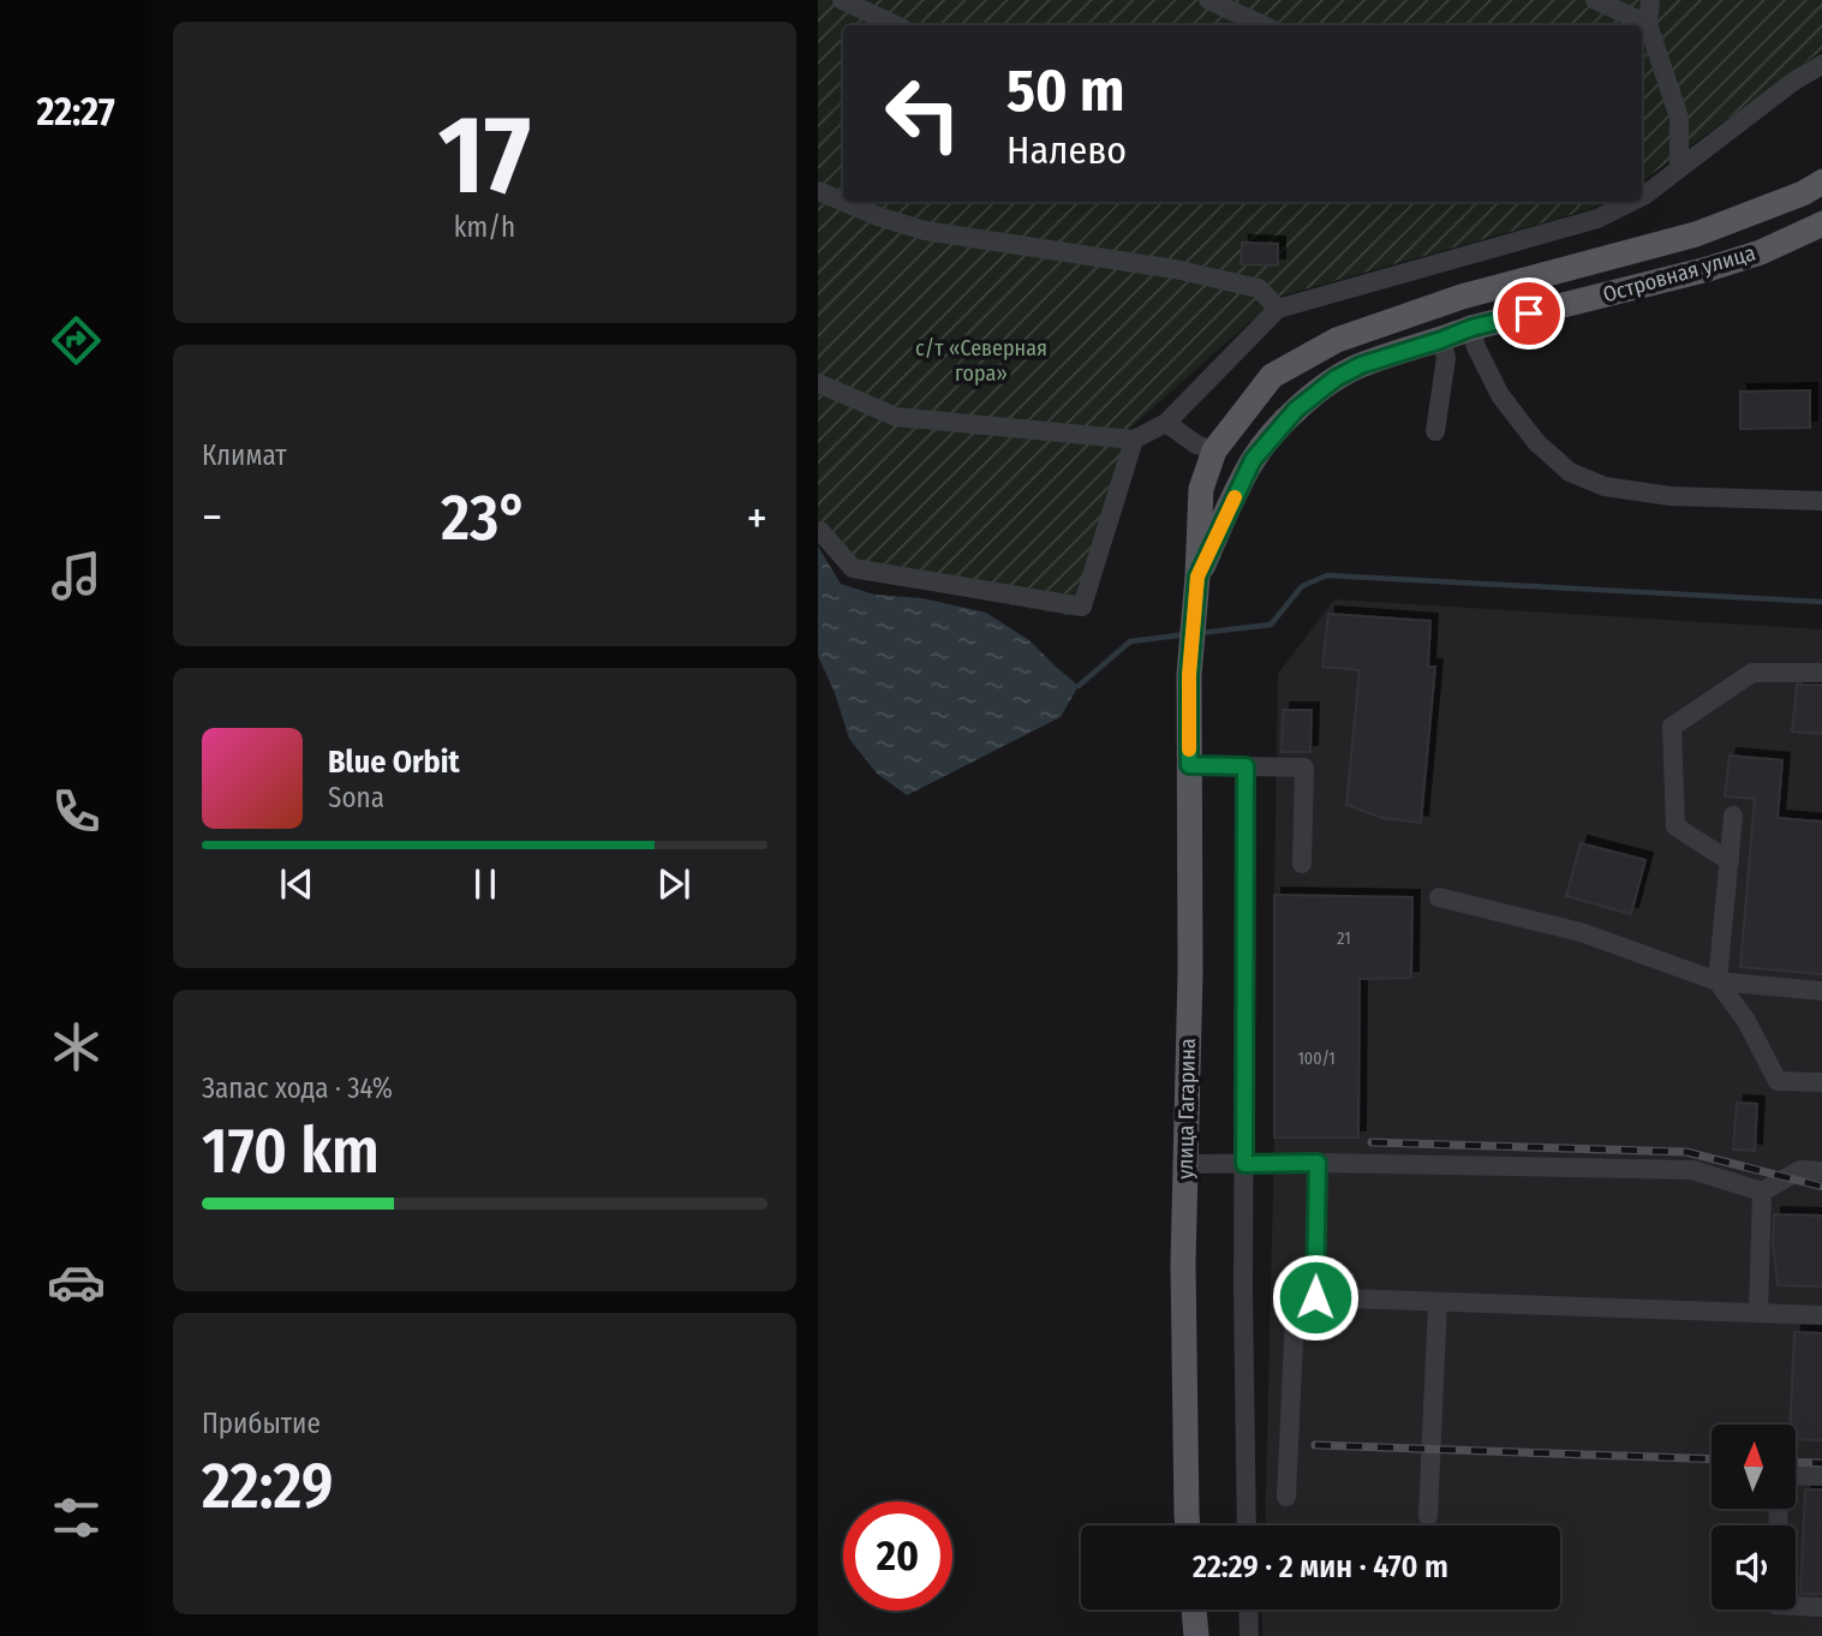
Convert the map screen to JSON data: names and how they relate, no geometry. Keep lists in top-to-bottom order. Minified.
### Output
{"streets":{"main road":["Островная улица","улица Гагарина"]},"crossings":[["Островная улица","улица Гагарина"]],"parks":["с/т «Северная гора»"],"house_numbers":["21","100/1"],"north":"top","page":{"tabs":"22:27","tile":[["17","km/h"],"Климат",["Запас хода · 34%","170 km"],["Прибытие","22:29"]],"turn":["50 m","Налево"],"heat":["−","23°","+"],"song":["Blue Orbit","Sona"],"limit":"20","trip":"22:29 · 2 мин · 470 m"}}
